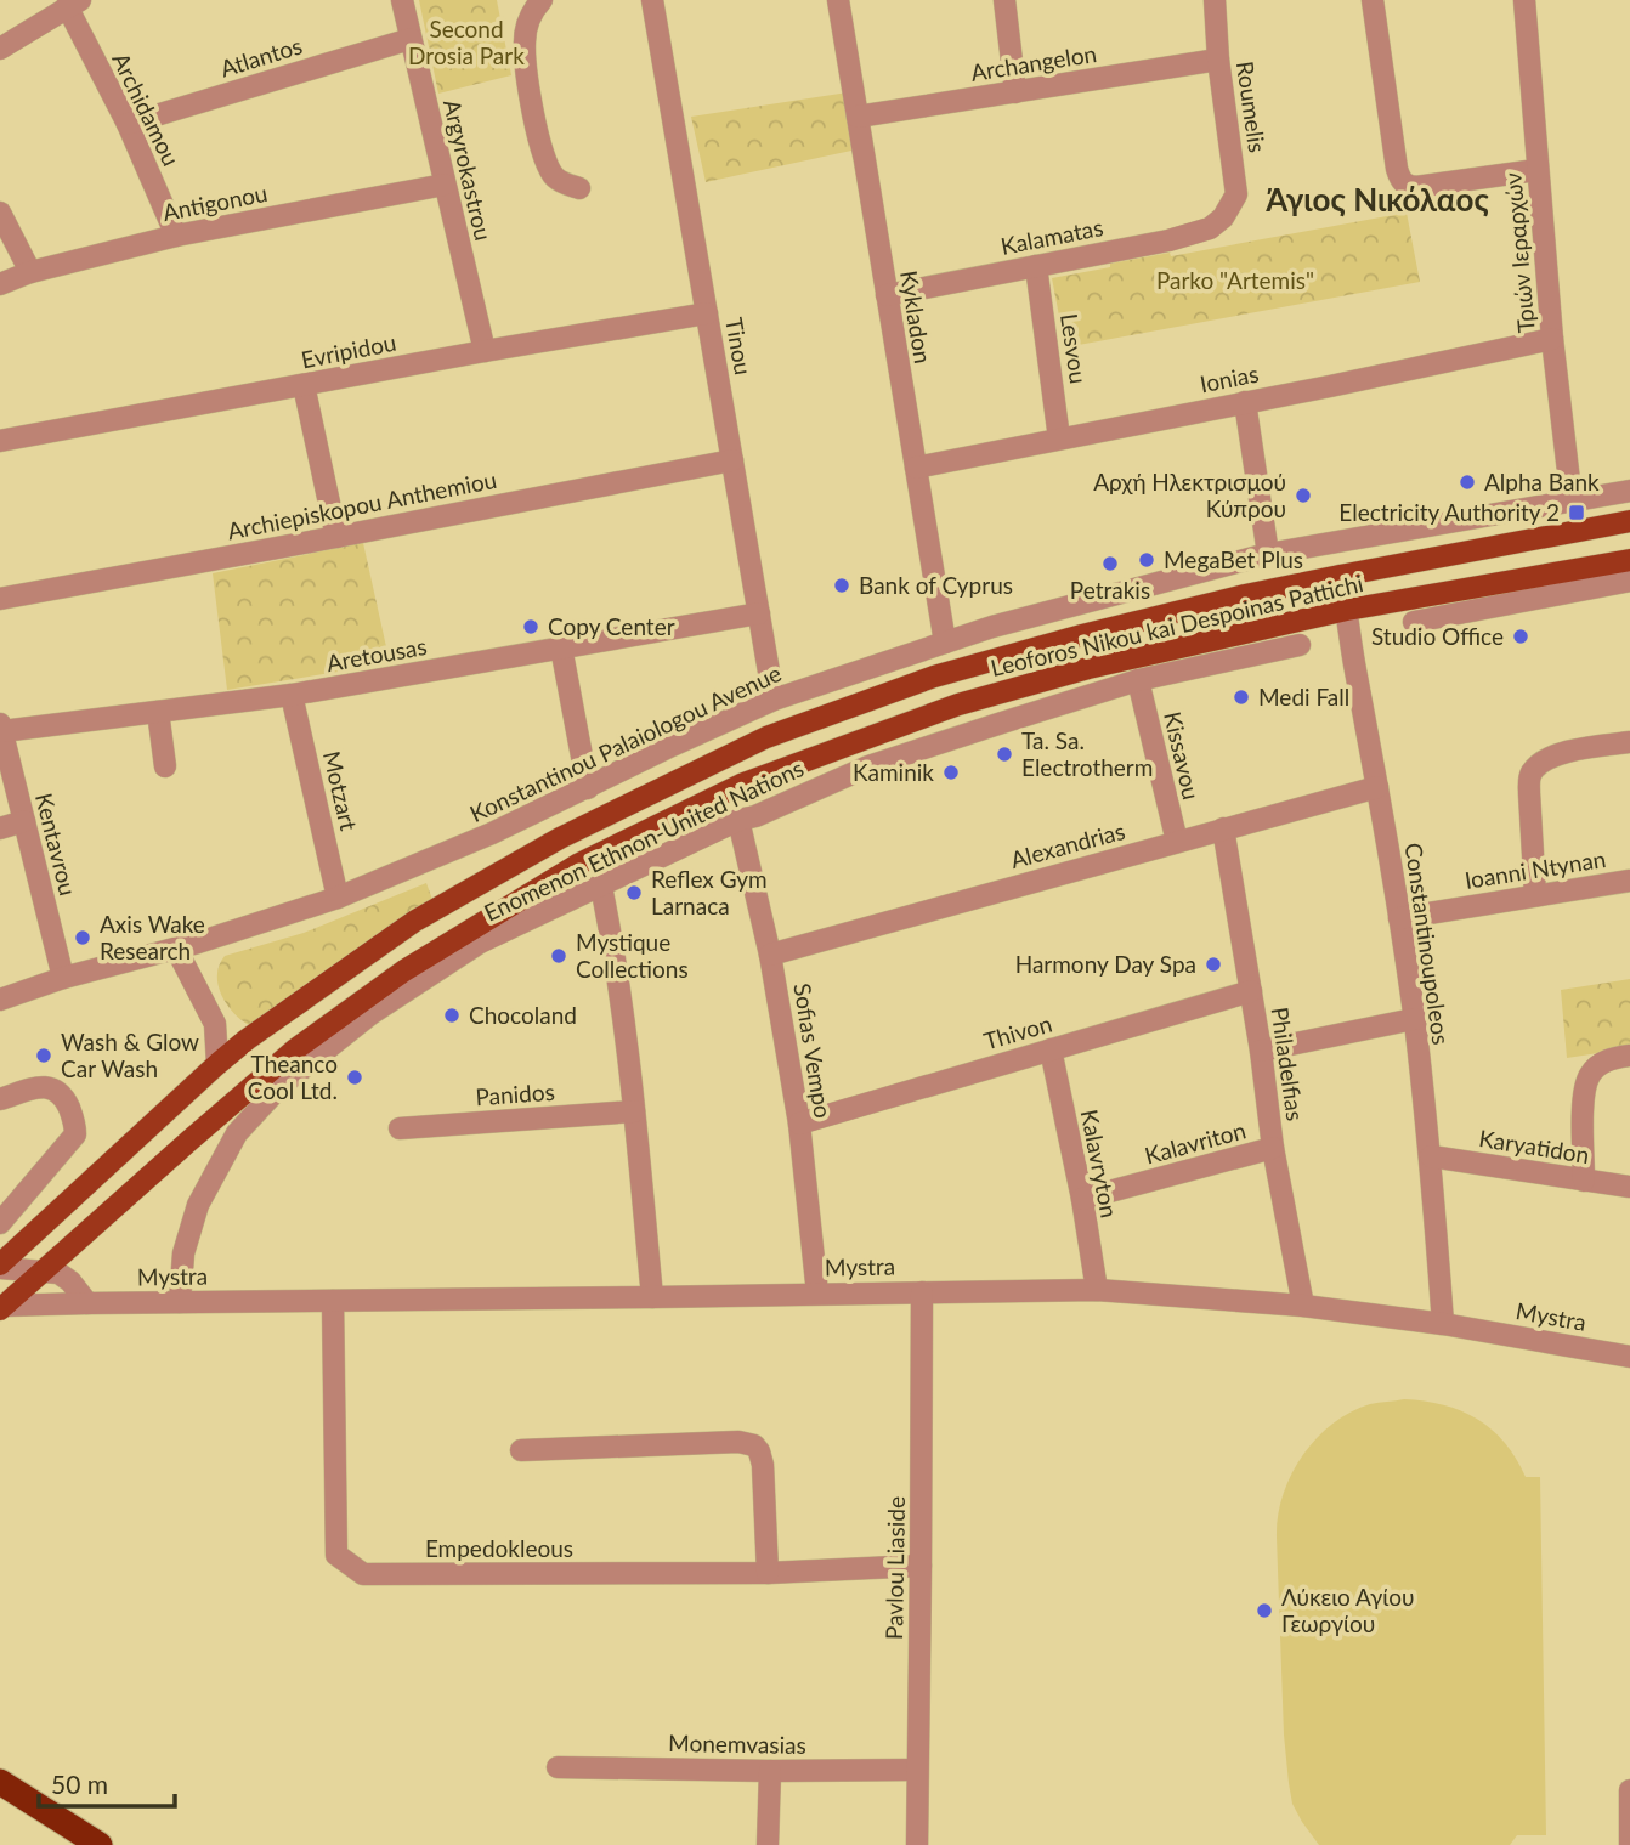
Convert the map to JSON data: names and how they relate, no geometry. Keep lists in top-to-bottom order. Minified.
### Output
{"streets":{"main road":["Leoforos Nikou kai Despoinas Pattichi"],"street":["Atlantos","Archangelon","Roumelis","Archidamou","Argyrokastrou","Antigonou","Kalamatas","Τριών Ιεραρχών","Kykladon","Tinou","Lesvou","Evripidou","Ionias","Archiepiskopou Anthemiou","Aretousas","Konstantinou Palaiologou Avenue","Kissavou","Motzart","Enomenon Ethnon-United Nations","Kentavrou","Alexandrias","Ioanni Ntynan","Constantinoupoleos","Thivon","Sofias Vempo","Philadelfias","Panidos","Kalavriton","Karyatidon","Kalavryton","Mystra","Empedokleous","Pavlou Liaside","Monemvasias"]},"crossings":[["Atlantos","Archidamou"],["Atlantos","Argyrokastrou"],["Archangelon","Roumelis"],["Archangelon","Kykladon"],["Roumelis","Kalamatas"],["Archidamou","Antigonou"],["Argyrokastrou","Antigonou"],["Argyrokastrou","Evripidou"],["Kalamatas","Kykladon"],["Kalamatas","Lesvou"],["Τριών Ιεραρχών","Ionias"],["Τριών Ιεραρχών","Konstantinou Palaiologou Avenue"],["Kykladon","Ionias"],["Kykladon","Konstantinou Palaiologou Avenue"],["Tinou","Evripidou"],["Tinou","Archiepiskopou Anthemiou"],["Tinou","Aretousas"],["Tinou","Konstantinou Palaiologou Avenue"],["Lesvou","Ionias"],["Leoforos Nikou kai Despoinas Pattichi","Constantinoupoleos"],["Leoforos Nikou kai Despoinas Pattichi","Mystra"],["Aretousas","Motzart"],["Aretousas","Kentavrou"],["Konstantinou Palaiologou Avenue","Motzart"],["Konstantinou Palaiologou Avenue","Kentavrou"],["Kissavou","Enomenon Ethnon-United Nations"],["Kissavou","Alexandrias"],["Enomenon Ethnon-United Nations","Sofias Vempo"],["Enomenon Ethnon-United Nations","Mystra"],["Alexandrias","Constantinoupoleos"],["Alexandrias","Sofias Vempo"],["Alexandrias","Philadelfias"],["Ioanni Ntynan","Constantinoupoleos"],["Constantinoupoleos","Karyatidon"],["Constantinoupoleos","Mystra"],["Thivon","Sofias Vempo"],["Thivon","Philadelfias"],["Thivon","Kalavryton"],["Sofias Vempo","Mystra"],["Philadelfias","Kalavriton"],["Philadelfias","Mystra"],["Kalavriton","Kalavryton"],["Kalavryton","Mystra"],["Mystra","Empedokleous"],["Mystra","Pavlou Liaside"],["Empedokleous","Pavlou Liaside"],["Pavlou Liaside","Monemvasias"]],"districts":["Άγιος Νικόλαος"],"parks":["Second Drosia Park","Parko \"Artemis\""],"places":{"other":["Alpha Bank","Αρχή Ηλεκτρισμού Κύπρου","MegaBet Plus","Petrakis","Bank of Cyprus","Copy Center","Studio Office","Medi Fall","Ta. Sa. Electrotherm","Kaminik","Reflex Gym Larnaca","Axis Wake Research","Mystique Collections","Harmony Day Spa","Chocoland","Wash & Glow Car Wash","Theanco Cool Ltd.","Λύκειο Αγίου Γεωργίου"],"transit":["Electricity Authority 2"]},"scale_bar":"50 m"}
